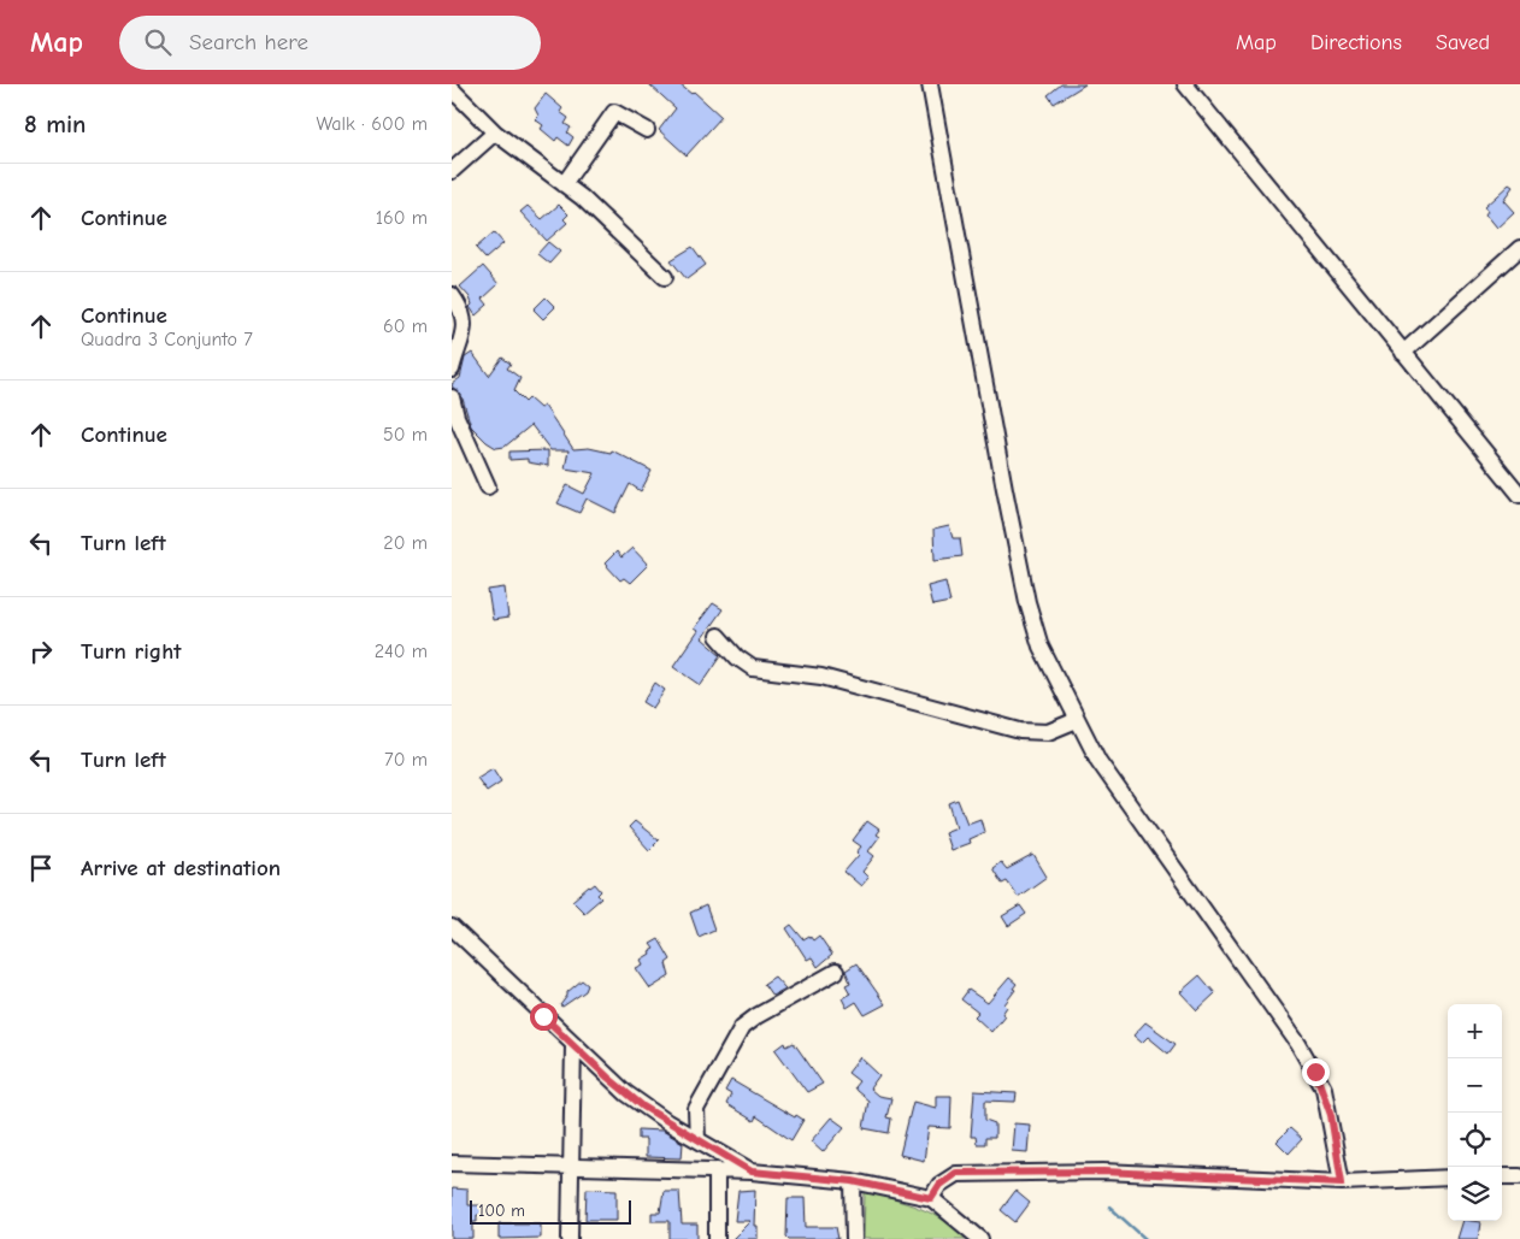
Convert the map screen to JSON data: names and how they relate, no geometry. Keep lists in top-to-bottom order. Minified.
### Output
{"scale_bar":"100 m","page":{"header":"Map","search":"Search here","nav":["Map","Directions","Saved"],"heading":["8 min","Walk · 600 m"],"list":[["Continue","160 m"],["Continue","Quadra 3 Conjunto 7","60 m"],["Continue","50 m"],["Turn left","20 m"],["Turn right","240 m"],["Turn left","70 m"],"Arrive at destination"],"map_buttons":["+","−"],"scale":"100 m"}}
